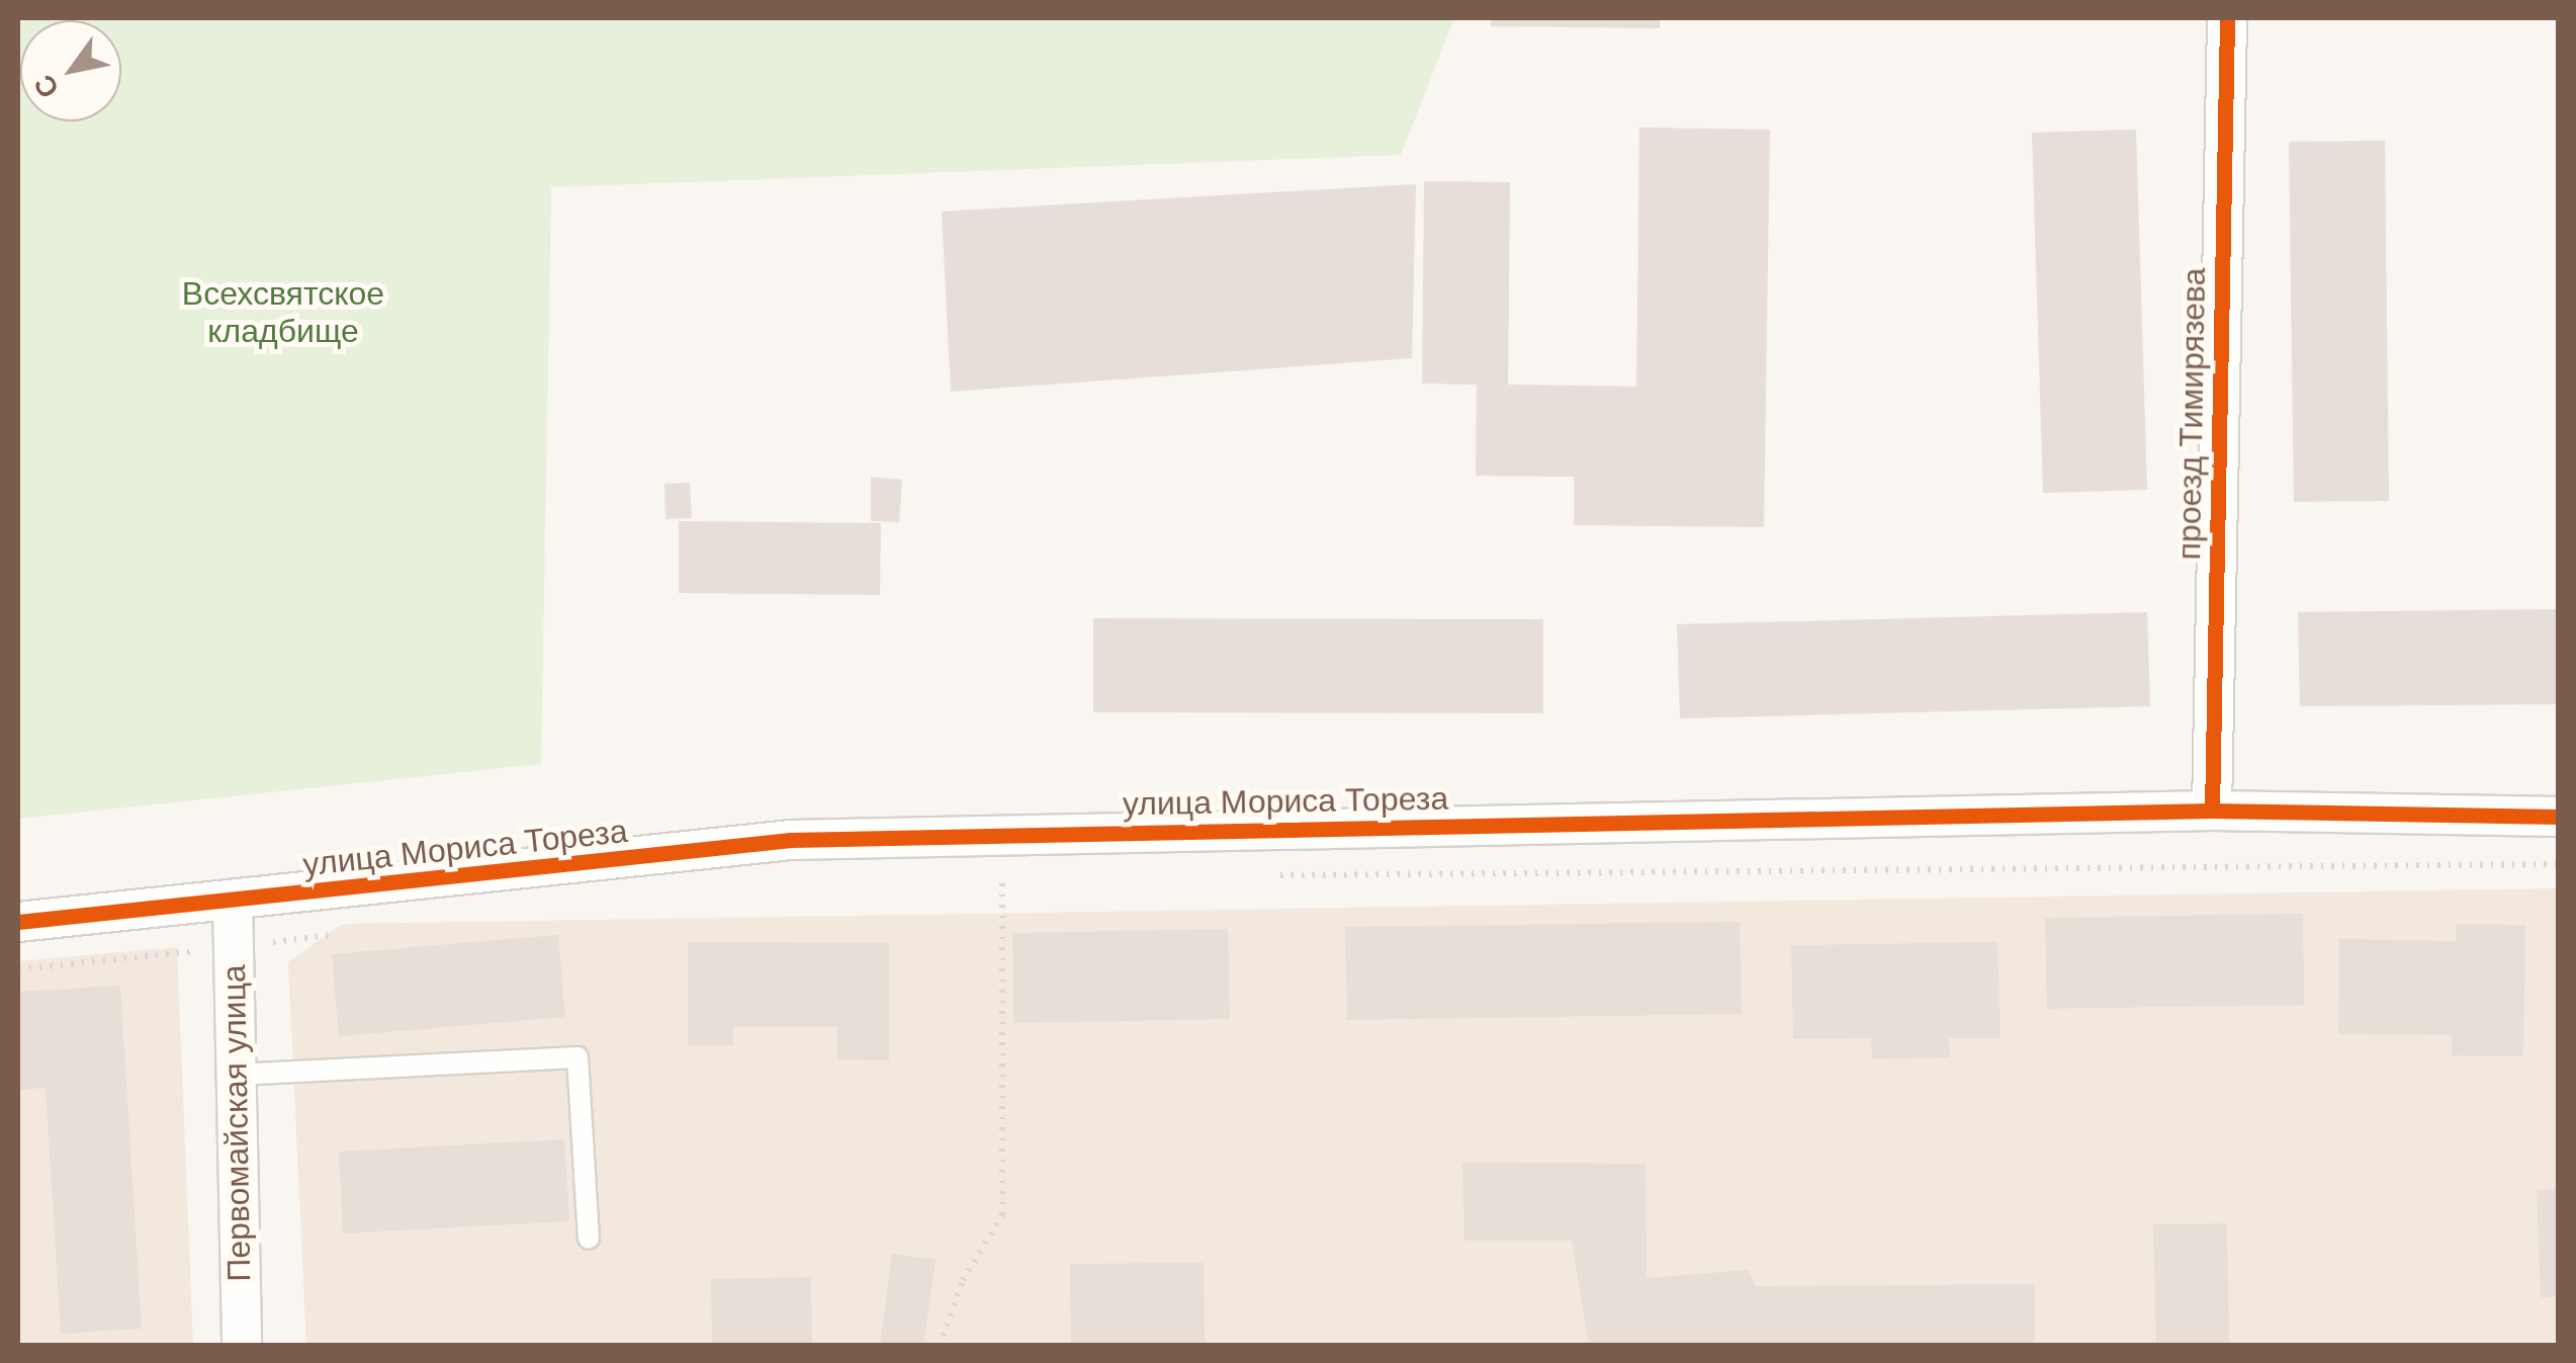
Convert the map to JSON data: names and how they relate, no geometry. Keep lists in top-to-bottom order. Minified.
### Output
{"streets":{"street":["проезд Тимирязева","улица Мориса Тореза","Первомайская улица"]},"crossings":[["проезд Тимирязева","улица Мориса Тореза"],["улица Мориса Тореза","Первомайская улица"]],"parks":["Всехсвятское кладбище"],"north":"bottom left"}
